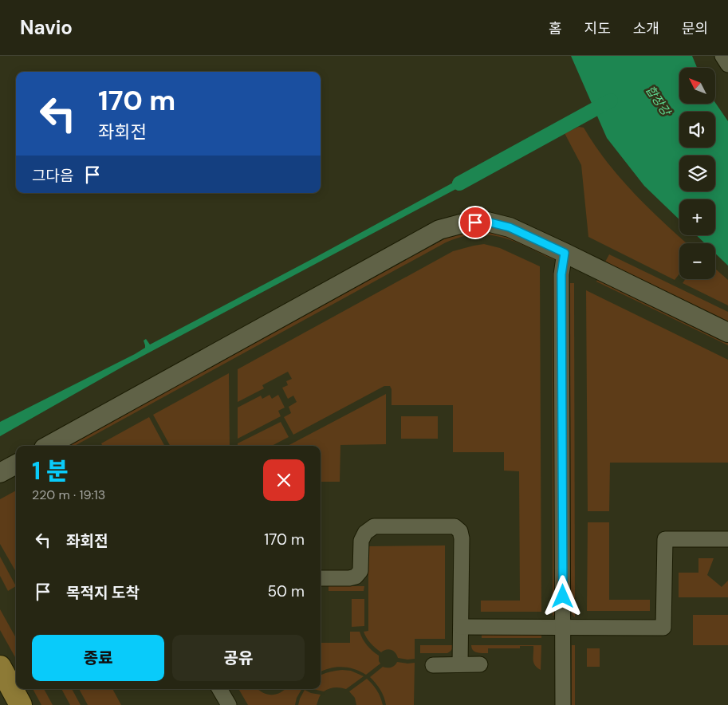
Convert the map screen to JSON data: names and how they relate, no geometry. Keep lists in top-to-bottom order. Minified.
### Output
{"water":["합장강"],"north":"top left","page":{"header":"Navio","nav":["홈","지도","소개","문의"],"map_buttons":["+","−"],"turn":["170 m","좌회전"],"then":"그다음","heading":["1 분","220 m · 19:13"],"list":[{"name":"좌회전","value":"170 m"},{"name":"목적지 도착","value":"50 m"}],"buttons":["종료","공유"]}}
